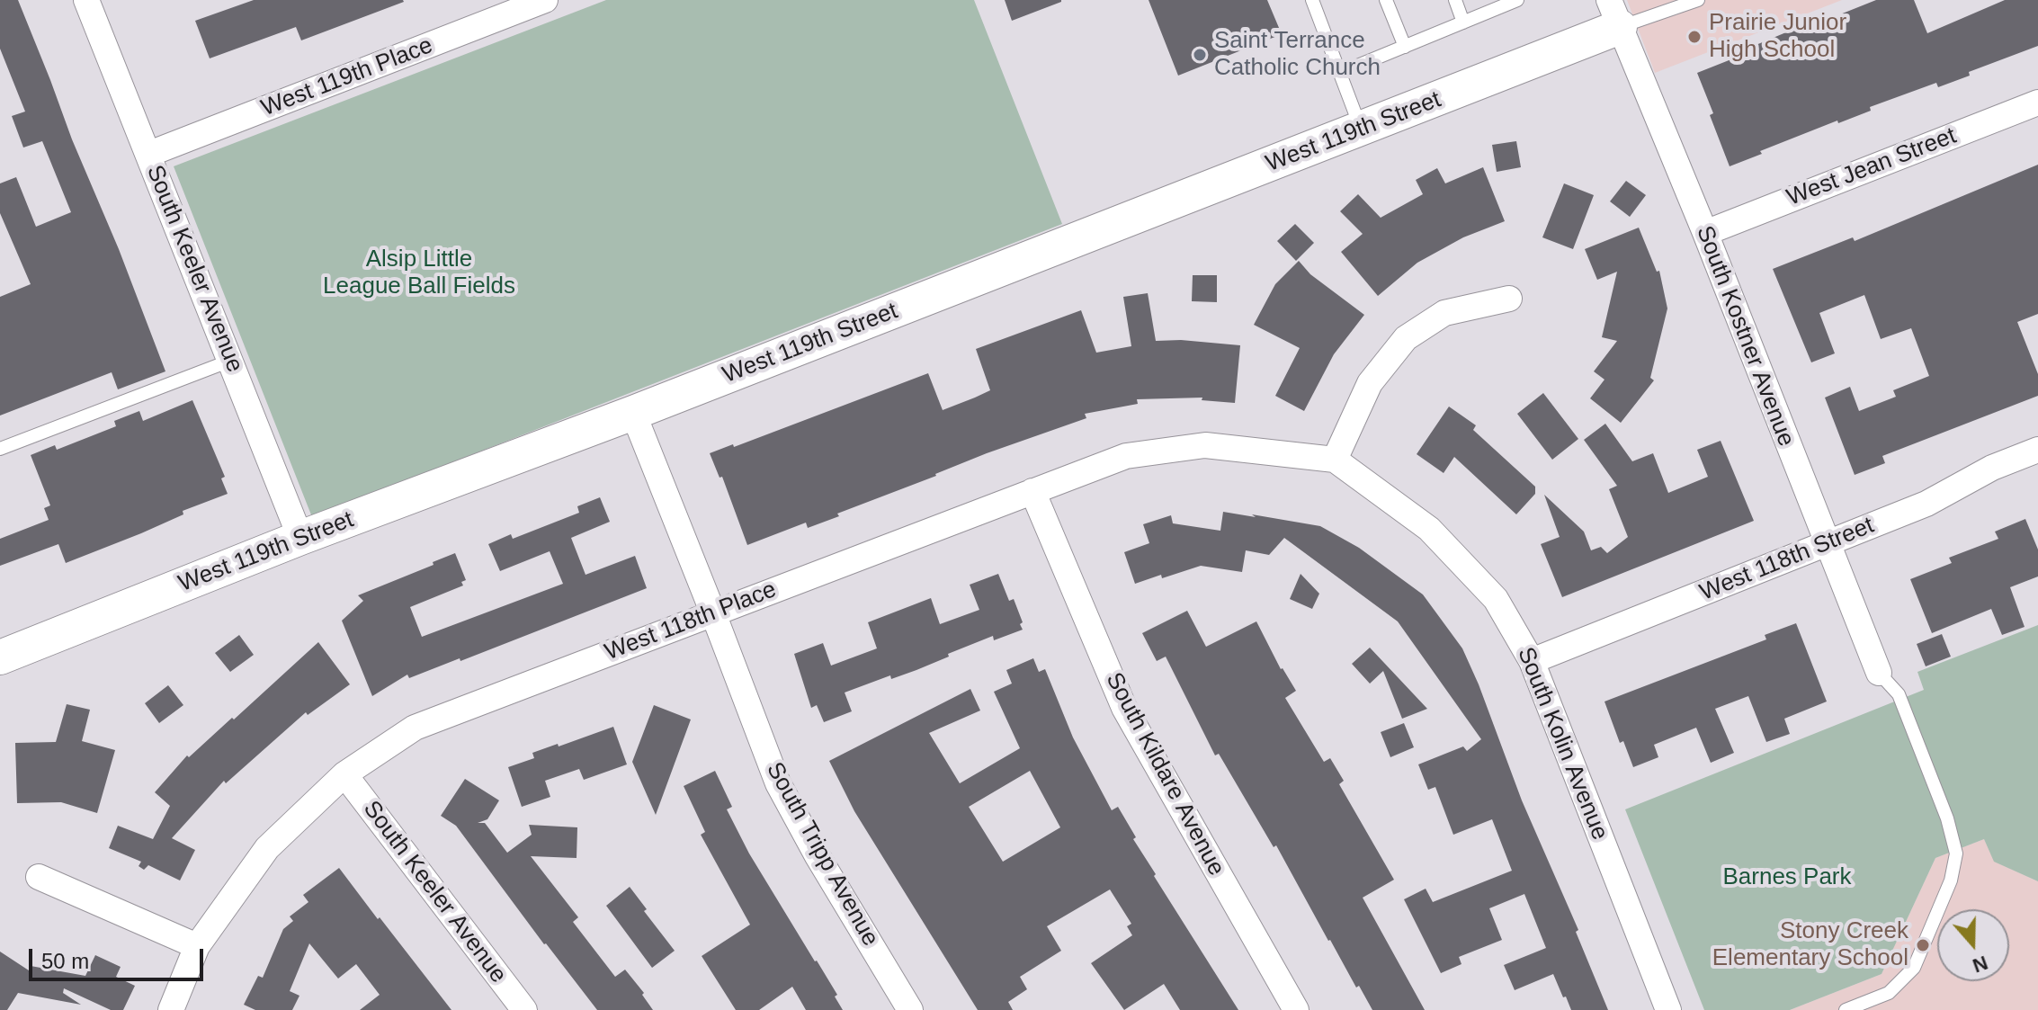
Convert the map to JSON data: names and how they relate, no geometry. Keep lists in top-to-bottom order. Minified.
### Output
{"streets":{"street":["West 119th Place","West 119th Street","West Jean Street","South Keeler Avenue","South Kostner Avenue","West 118th Street","West 118th Place","South Kolin Avenue","South Kildare Avenue","South Tripp Avenue"]},"crossings":[["West 119th Place","South Keeler Avenue"],["West 119th Street","South Keeler Avenue"],["West 119th Street","South Kostner Avenue"],["West 119th Street","South Tripp Avenue"],["West Jean Street","South Kostner Avenue"],["South Keeler Avenue","West 118th Place"],["South Kostner Avenue","West 118th Street"],["West 118th Street","South Kolin Avenue"],["West 118th Place","South Kolin Avenue"],["West 118th Place","South Kildare Avenue"],["West 118th Place","South Tripp Avenue"]],"parks":["Alsip Little League Ball Fields","Barnes Park"],"places":["Prairie Junior High School","Saint Terrance Catholic Church","Stony Creek Elementary School"],"scale_bar":"50 m","north":"bottom"}
